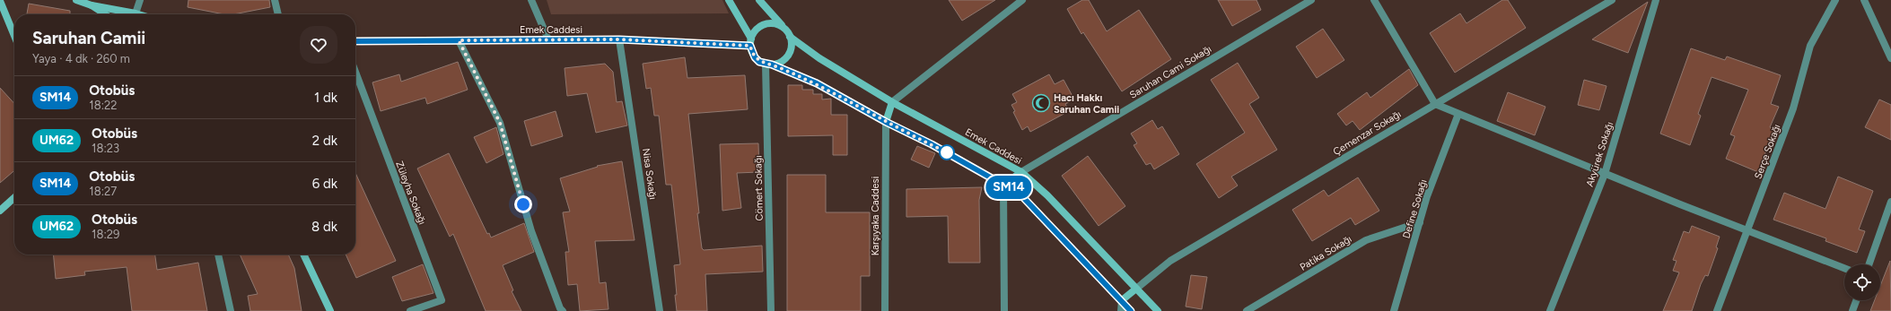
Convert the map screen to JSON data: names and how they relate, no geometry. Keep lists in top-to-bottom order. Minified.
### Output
{"streets":{"street":["Emek Caddesi","Saruhan Cami Sokağı","Çemenzar Sokağı","Serçe Sokağı","Akyürek Sokağı","Nisa Sokağı","Cömert Sokağı","Züleyha Sokağı","Define Sokağı","Karşıyaka Caddesi","Patika Sokağı"]},"crossings":[["Emek Caddesi","Saruhan Cami Sokağı"],["Emek Caddesi","Çemenzar Sokağı"],["Emek Caddesi","Nisa Sokağı"],["Emek Caddesi","Cömert Sokağı"],["Define Sokağı","Patika Sokağı"]],"places":{"mosque":["Hacı Hakkı Saruhan Camii"]},"lines":["bus line SM14"],"page":{"on_map":"SM14","heading":["Saruhan Camii","Yaya · 4 dk · 260 m"],"list":[{"mark":"SM14","name":"Otobüs","note":"18:22","value":"1 dk"},{"mark":"UM62","name":"Otobüs","note":"18:23","value":"2 dk"},{"mark":"SM14","name":"Otobüs","note":"18:27","value":"6 dk"},{"mark":"UM62","name":"Otobüs","note":"18:29","value":"8 dk"}]}}
